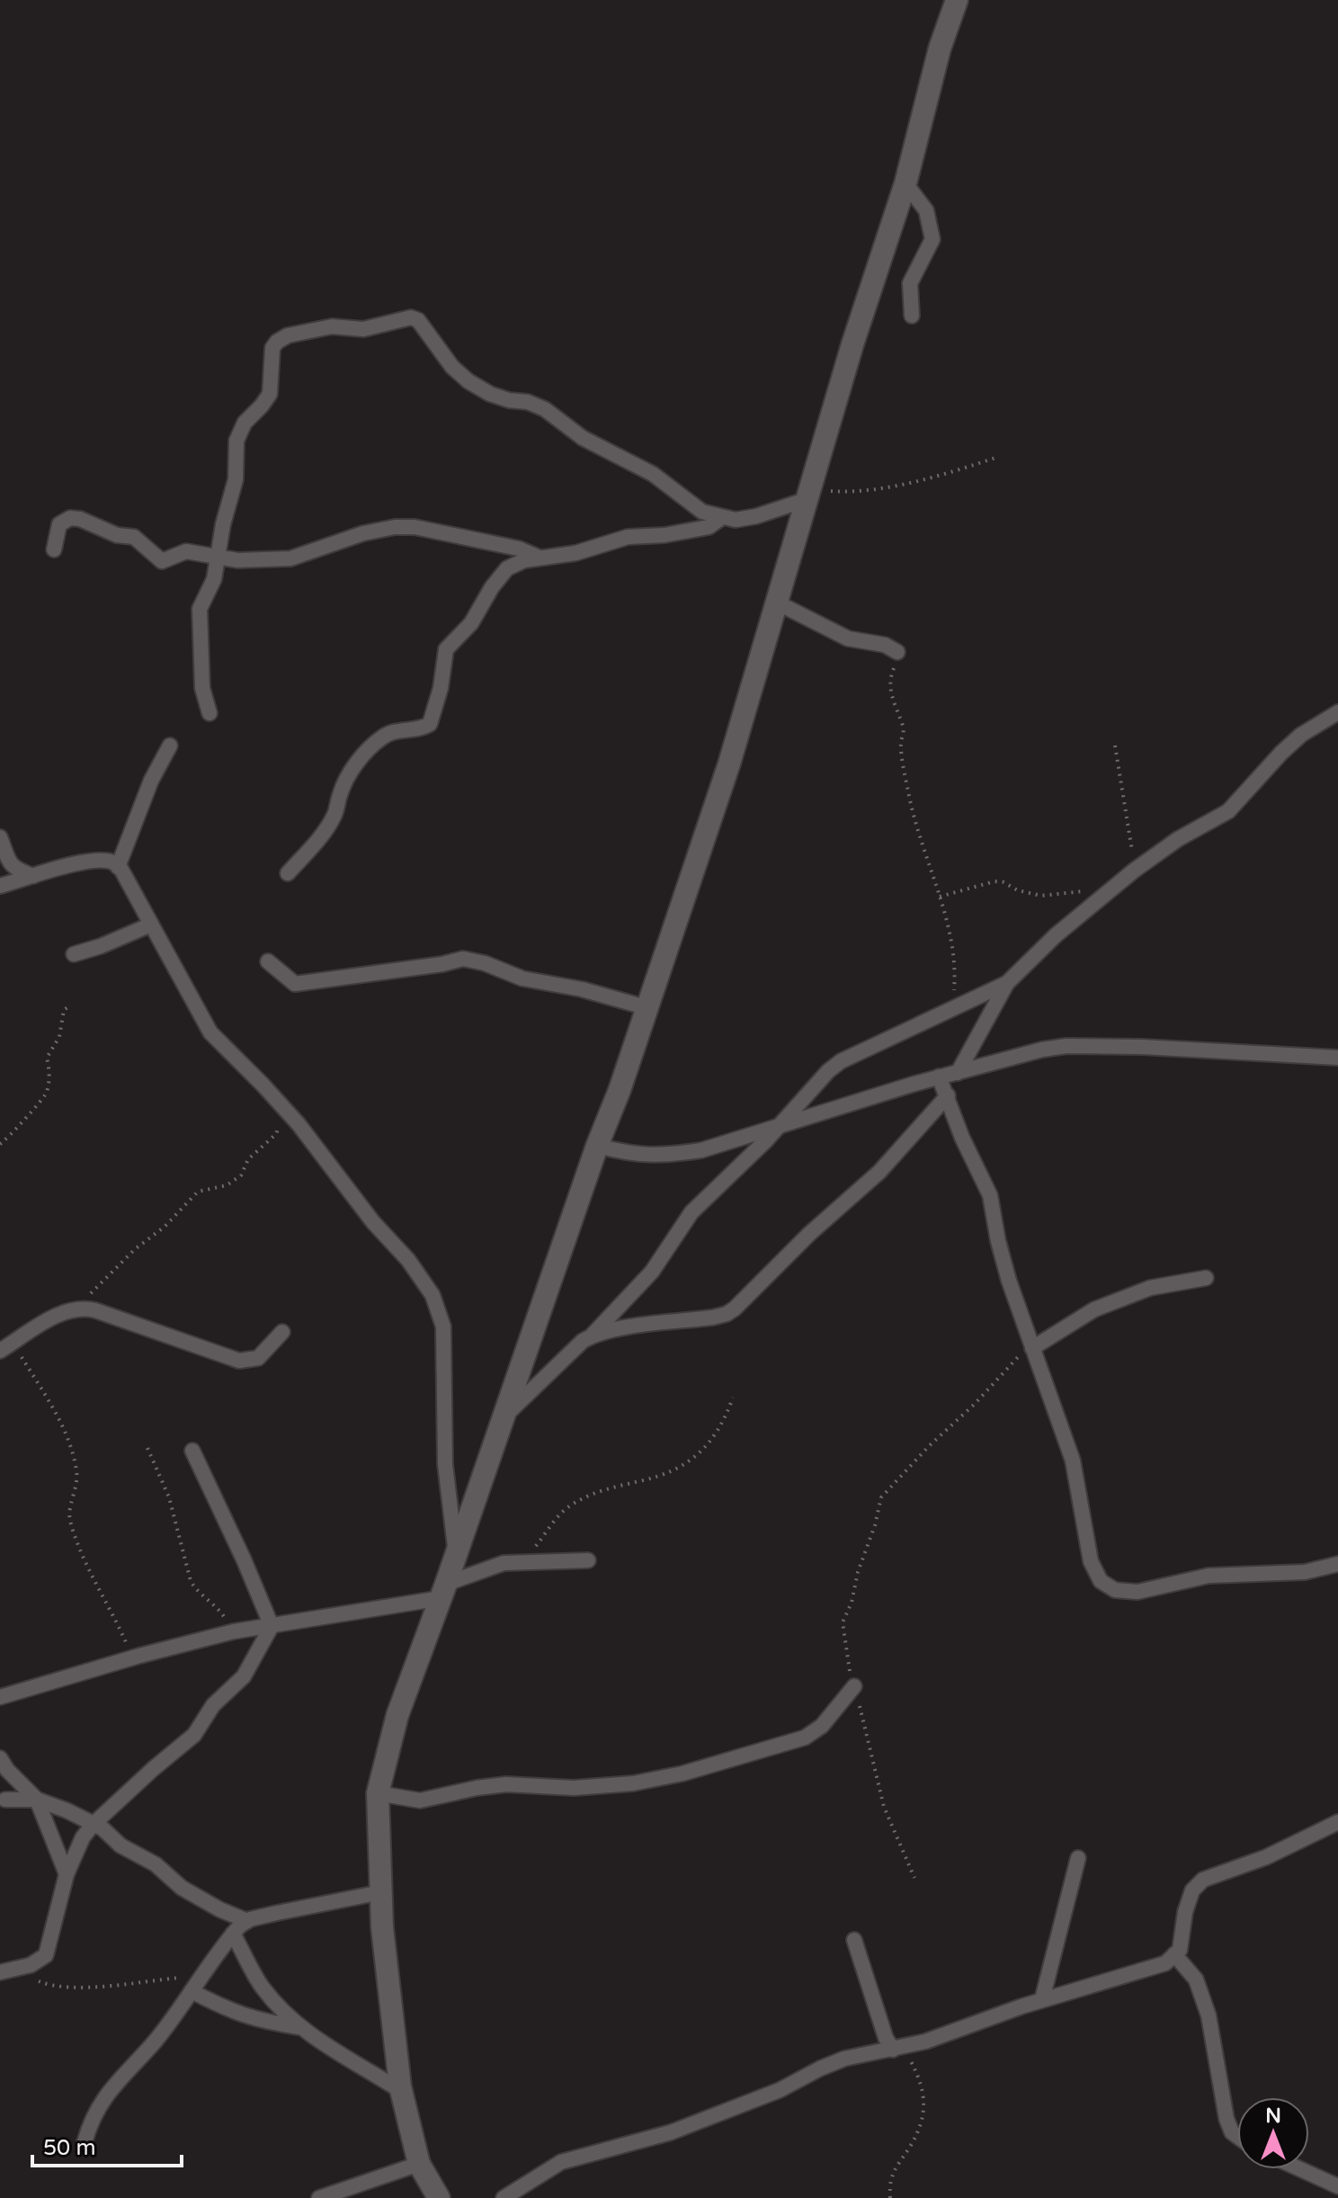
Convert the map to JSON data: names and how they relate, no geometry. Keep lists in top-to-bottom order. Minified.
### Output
{"scale_bar":"50 m","north":"top"}
